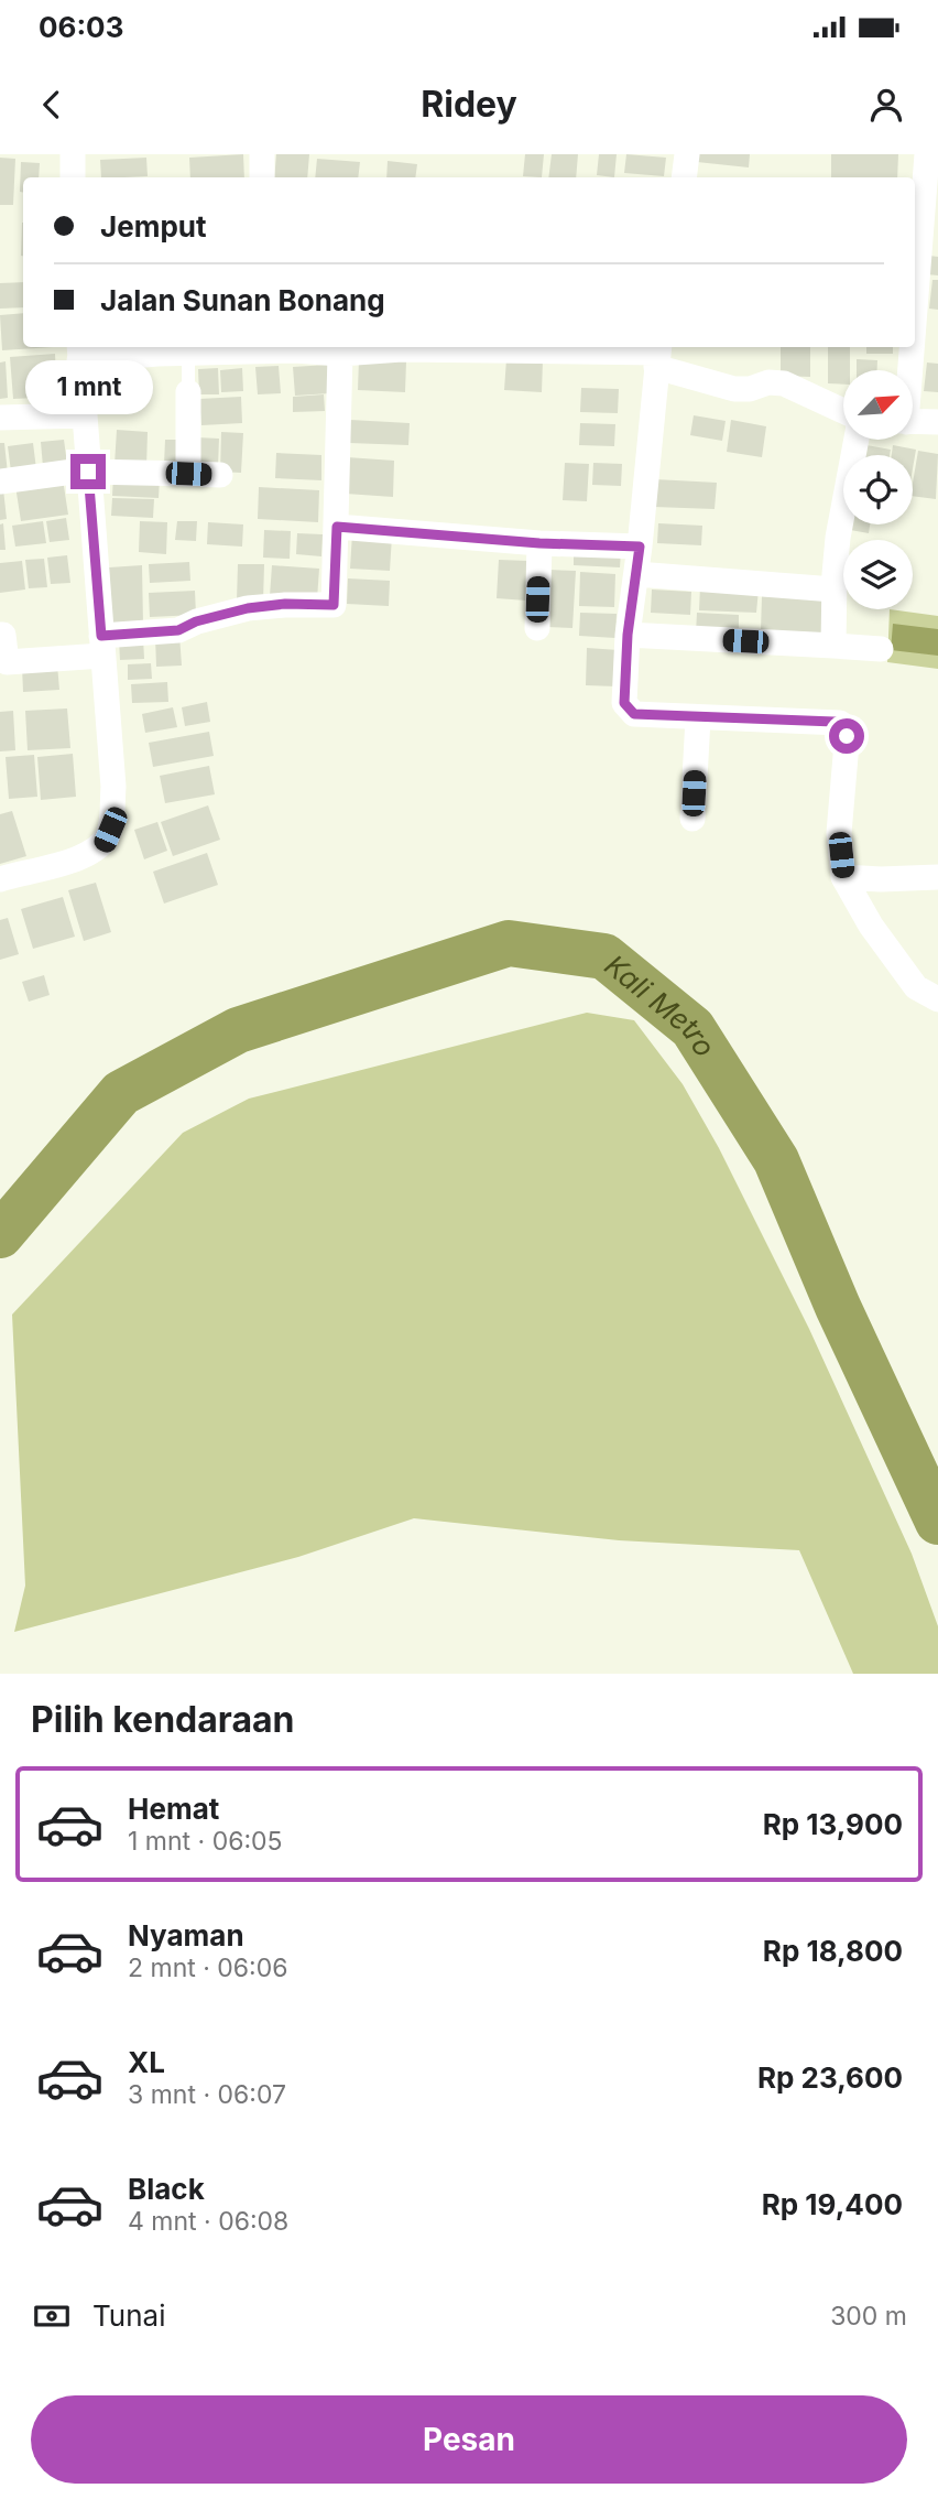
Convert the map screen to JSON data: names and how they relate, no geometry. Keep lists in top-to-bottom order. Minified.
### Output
{"water":["Kali Metro"],"north":"top right","page":{"status":"06:03","header":"Ridey","banner":["Jemput","Jalan Sunan Bonang"],"bubble":"1 mnt","heading":"Pilih kendaraan","list":[{"name":"Hemat","note":"1 mnt · 06:05","value":"Rp 13,900"},{"name":"Nyaman","note":"2 mnt · 06:06","value":"Rp 18,800"},{"name":"XL","note":"3 mnt · 06:07","value":"Rp 23,600"},{"name":"Black","note":"4 mnt · 06:08","value":"Rp 19,400"}],"pay":["Tunai","300 m"],"buttons":"Pesan"}}
